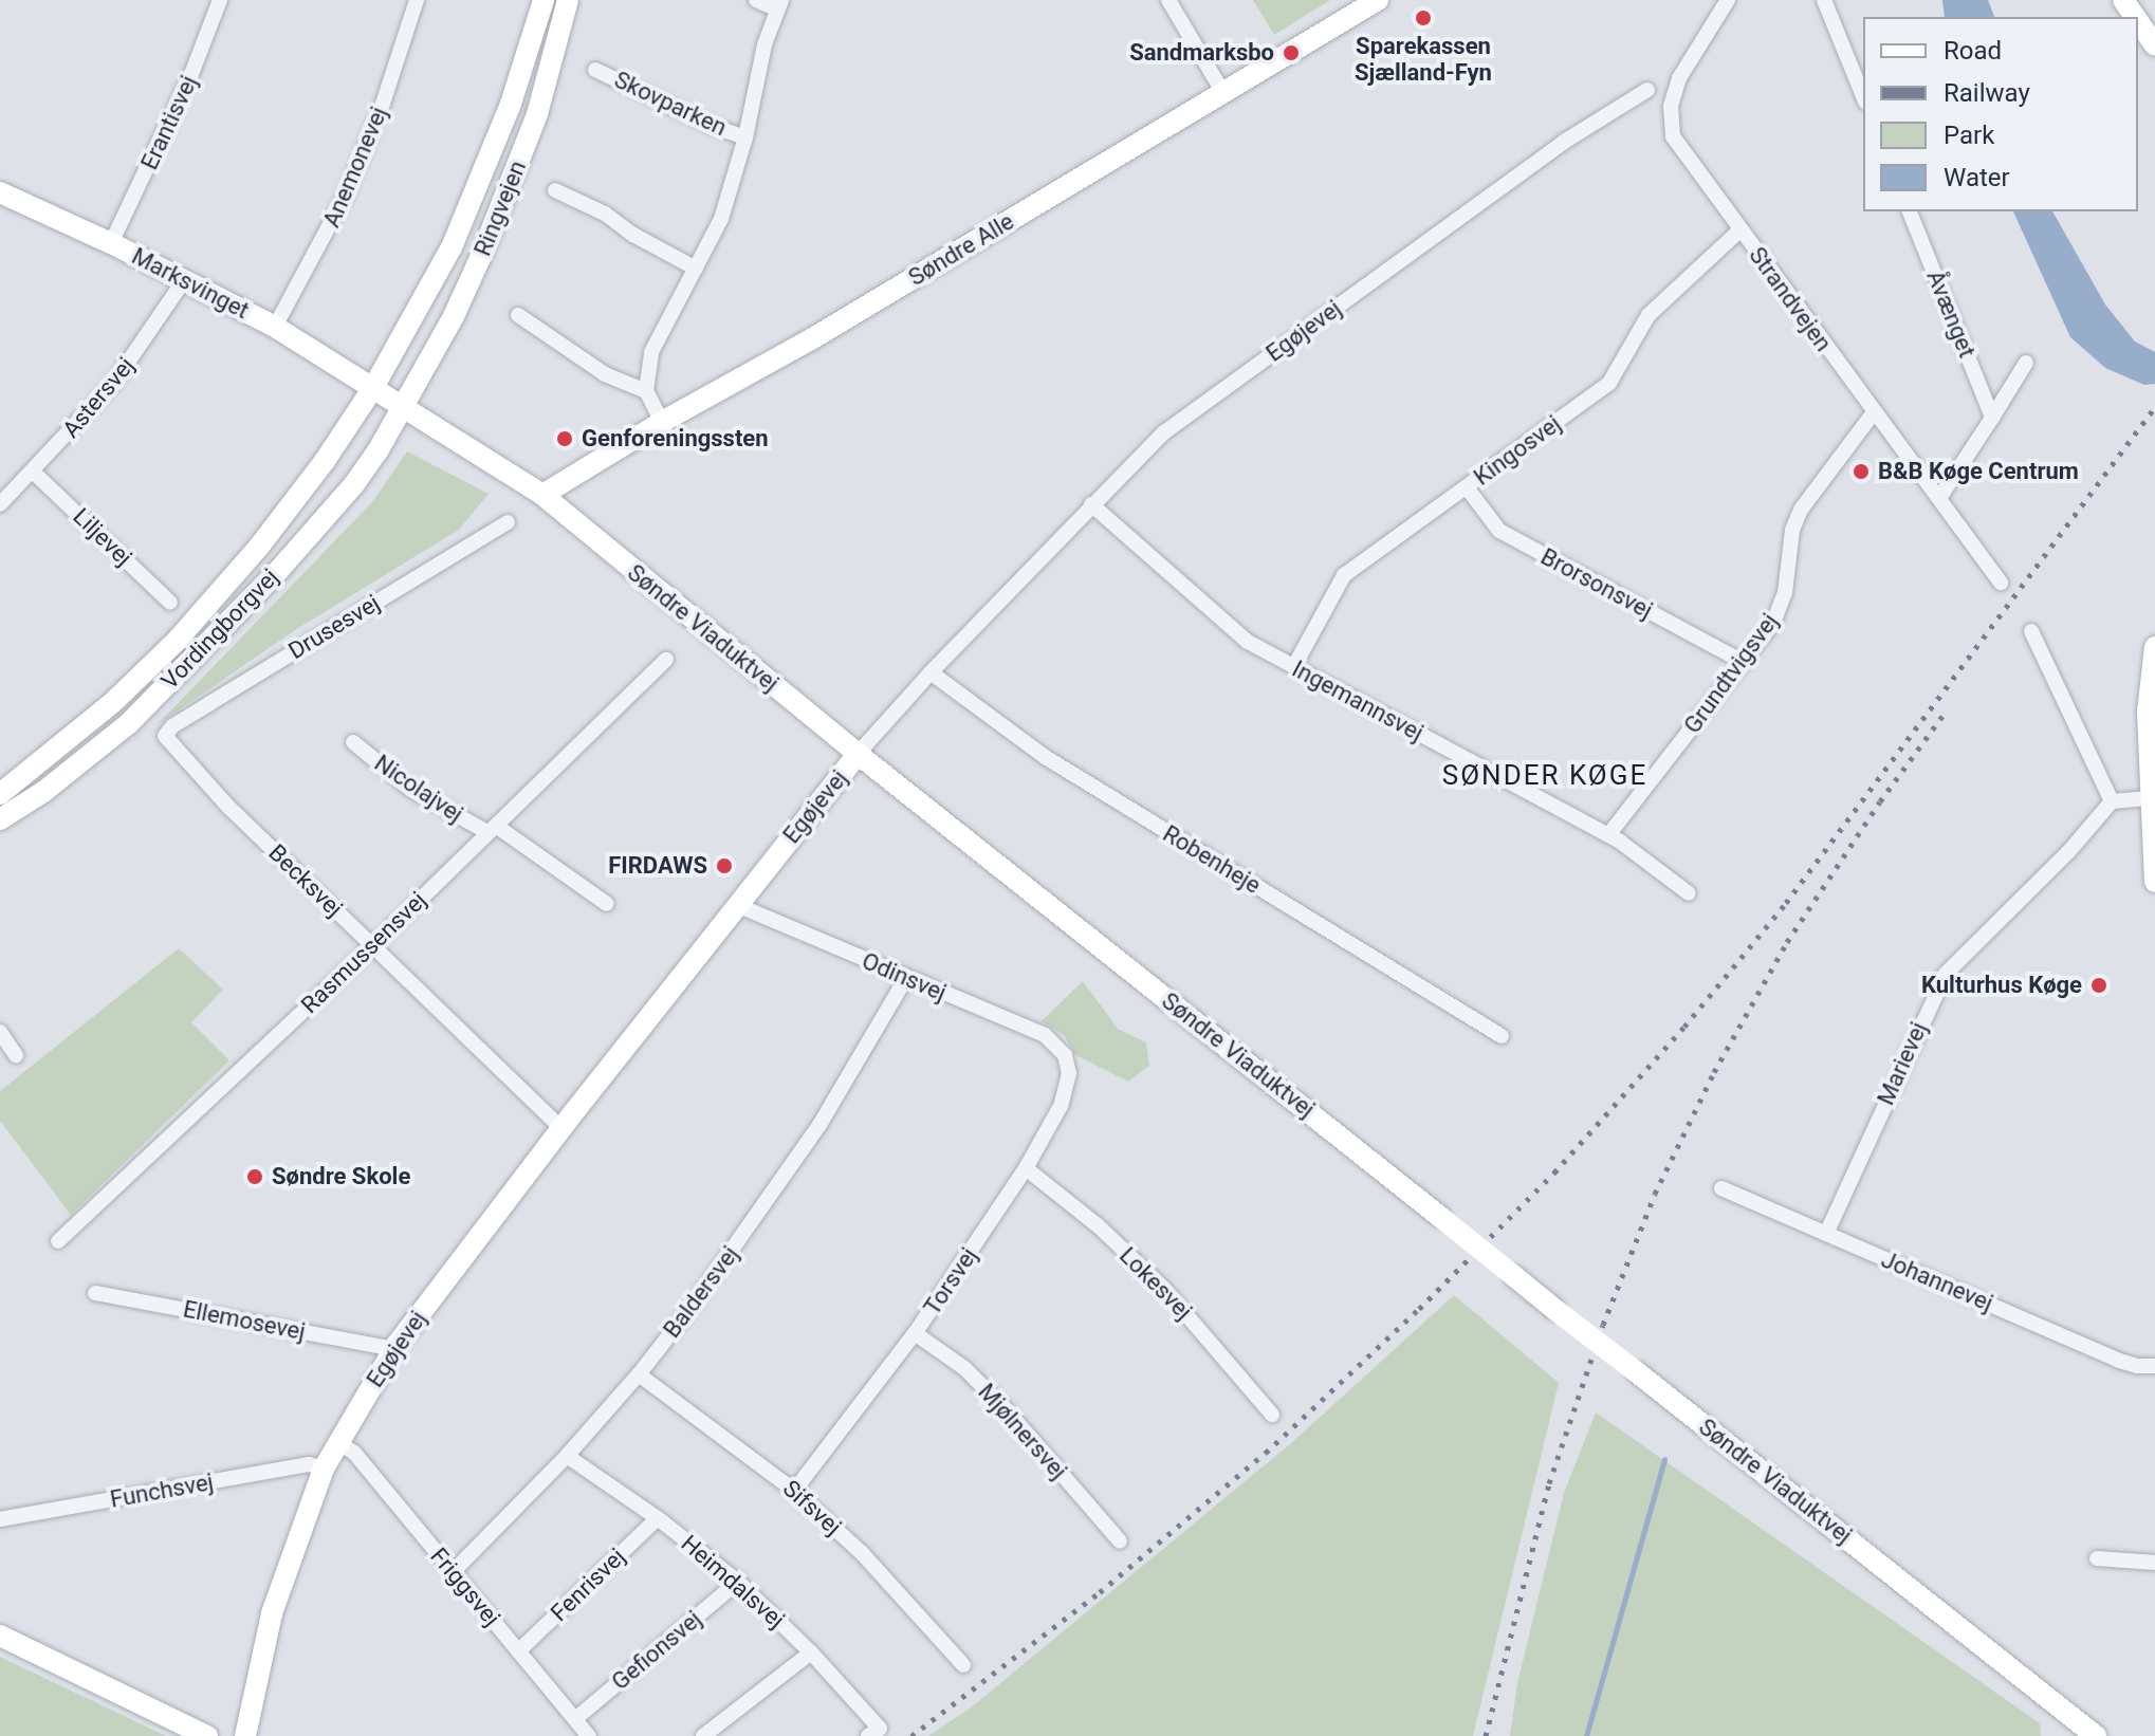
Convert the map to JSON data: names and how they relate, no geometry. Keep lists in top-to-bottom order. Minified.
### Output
{"streets":{"main road":["Ringvejen","Søndre Alle","Marksvinget","Egøjevej","Søndre Viaduktvej","Vordingborgvej"],"street":["Skovparken","Erantisvej","Anemonevej","Strandvejen","Åvænget","Astersvej","Kingosvej","Liljevej","Brorsonsvej","Drusesvej","Grundtvigsvej","Ingemannsvej","Nicolajvej","Robenheje","Becksvej","Rasmussensvej","Odinsvej","Marievej","Torsvej","Johannevej","Lokesvej","Baldersvej","Ellemosevej","Mjølnersvej","Funchsvej","Sifsvej","Heimdalsvej","Fenrisvej","Friggsvej","Gefionsvej"]},"crossings":[["Erantisvej","Marksvinget"],["Anemonevej","Marksvinget"],["Ringvejen","Marksvinget"],["Ringvejen","Søndre Viaduktvej"],["Ringvejen","Vordingborgvej"],["Søndre Alle","Søndre Viaduktvej"],["Marksvinget","Astersvej"],["Marksvinget","Søndre Viaduktvej"],["Marksvinget","Vordingborgvej"],["Strandvejen","Kingosvej"],["Strandvejen","Grundtvigsvej"],["Egøjevej","Søndre Viaduktvej"],["Egøjevej","Ingemannsvej"],["Egøjevej","Robenheje"],["Egøjevej","Becksvej"],["Egøjevej","Odinsvej"],["Egøjevej","Ellemosevej"],["Egøjevej","Funchsvej"],["Egøjevej","Friggsvej"],["Astersvej","Liljevej"],["Kingosvej","Brorsonsvej"],["Kingosvej","Ingemannsvej"],["Brorsonsvej","Grundtvigsvej"],["Drusesvej","Becksvej"],["Søndre Viaduktvej","Vordingborgvej"],["Grundtvigsvej","Ingemannsvej"],["Nicolajvej","Rasmussensvej"],["Becksvej","Rasmussensvej"],["Odinsvej","Torsvej"],["Odinsvej","Baldersvej"],["Marievej","Johannevej"],["Torsvej","Lokesvej"],["Torsvej","Mjølnersvej"],["Torsvej","Sifsvej"],["Baldersvej","Sifsvej"],["Baldersvej","Heimdalsvej"],["Baldersvej","Friggsvej"],["Heimdalsvej","Fenrisvej"],["Heimdalsvej","Gefionsvej"],["Fenrisvej","Friggsvej"],["Friggsvej","Gefionsvej"]],"districts":["SØNDER KØGE"],"places":["Sparekassen Sjælland-Fyn","Sandmarksbo","Genforeningssten","B&B Køge Centrum","FIRDAWS","Kulturhus Køge","Søndre Skole"],"legend":["Road","Railway","Park","Water"]}
